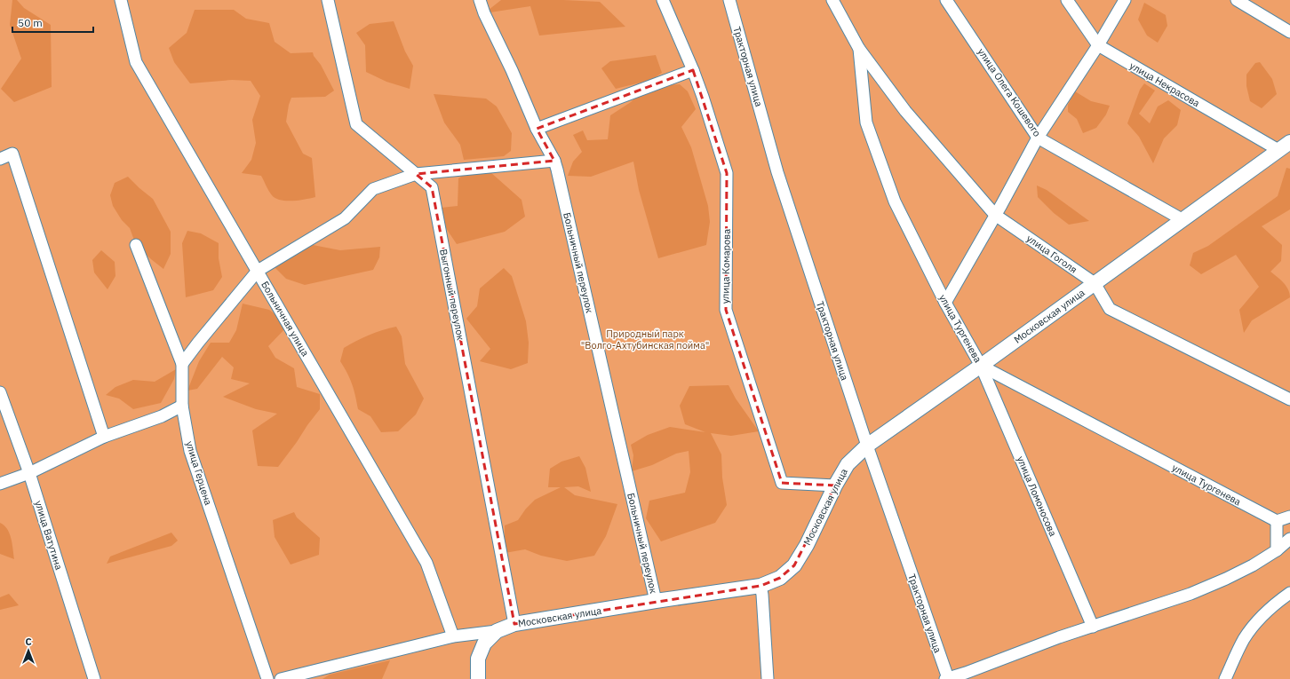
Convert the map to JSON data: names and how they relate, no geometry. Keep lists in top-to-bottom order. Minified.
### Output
{"streets":{"street":["Тракторная улица","улица Некрасова","улица Олега Кошевого","улица Гоголя","Больничный переулок","улица Комарова","Выгонный переулок","Московская улица","Больничная улица","улица Тургенева","улица Герцена","улица Ломоносова","улица Ватутина"]},"crossings":[["Тракторная улица","Московская улица"],["улица Некрасова","Московская улица"],["улица Олега Кошевого","Московская улица"],["улица Гоголя","Московская улица"],["улица Гоголя","улица Тургенева"],["Больничный переулок","Московская улица"],["улица Комарова","Московская улица"],["Выгонный переулок","Московская улица"],["Московская улица","Больничная улица"],["Московская улица","улица Тургенева"],["Московская улица","улица Ломоносова"],["улица Тургенева","улица Ломоносова"]],"parks":["Природный парк \"Волго-Ахтубинская пойма\""],"scale_bar":"50 m","north":"top"}
